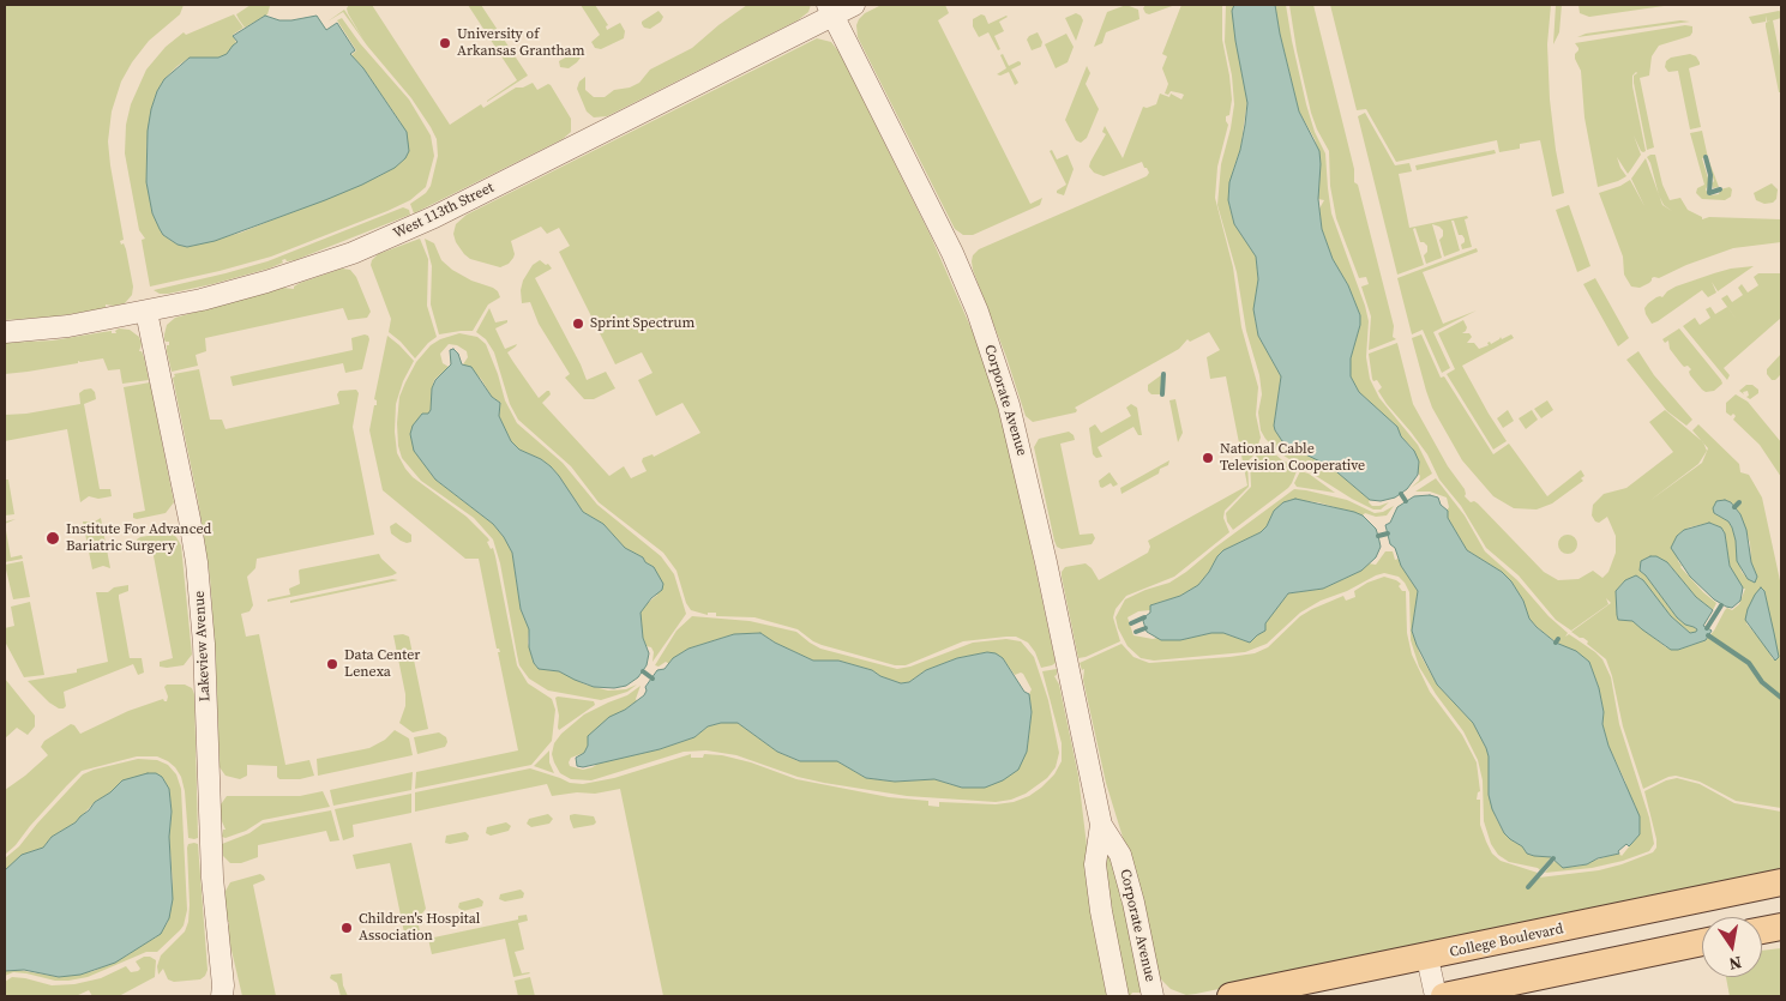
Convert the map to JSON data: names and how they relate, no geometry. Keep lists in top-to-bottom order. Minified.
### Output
{"streets":{"main road":["College Boulevard"],"street":["West 113th Street","Corporate Avenue","Lakeview Avenue"]},"crossings":[["West 113th Street","Corporate Avenue"],["West 113th Street","Lakeview Avenue"]],"places":["University of Arkansas Grantham","Sprint Spectrum","National Cable Television Cooperative","Institute For Advanced Bariatric Surgery","Data Center Lenexa","Children's Hospital Association"],"north":"bottom"}
